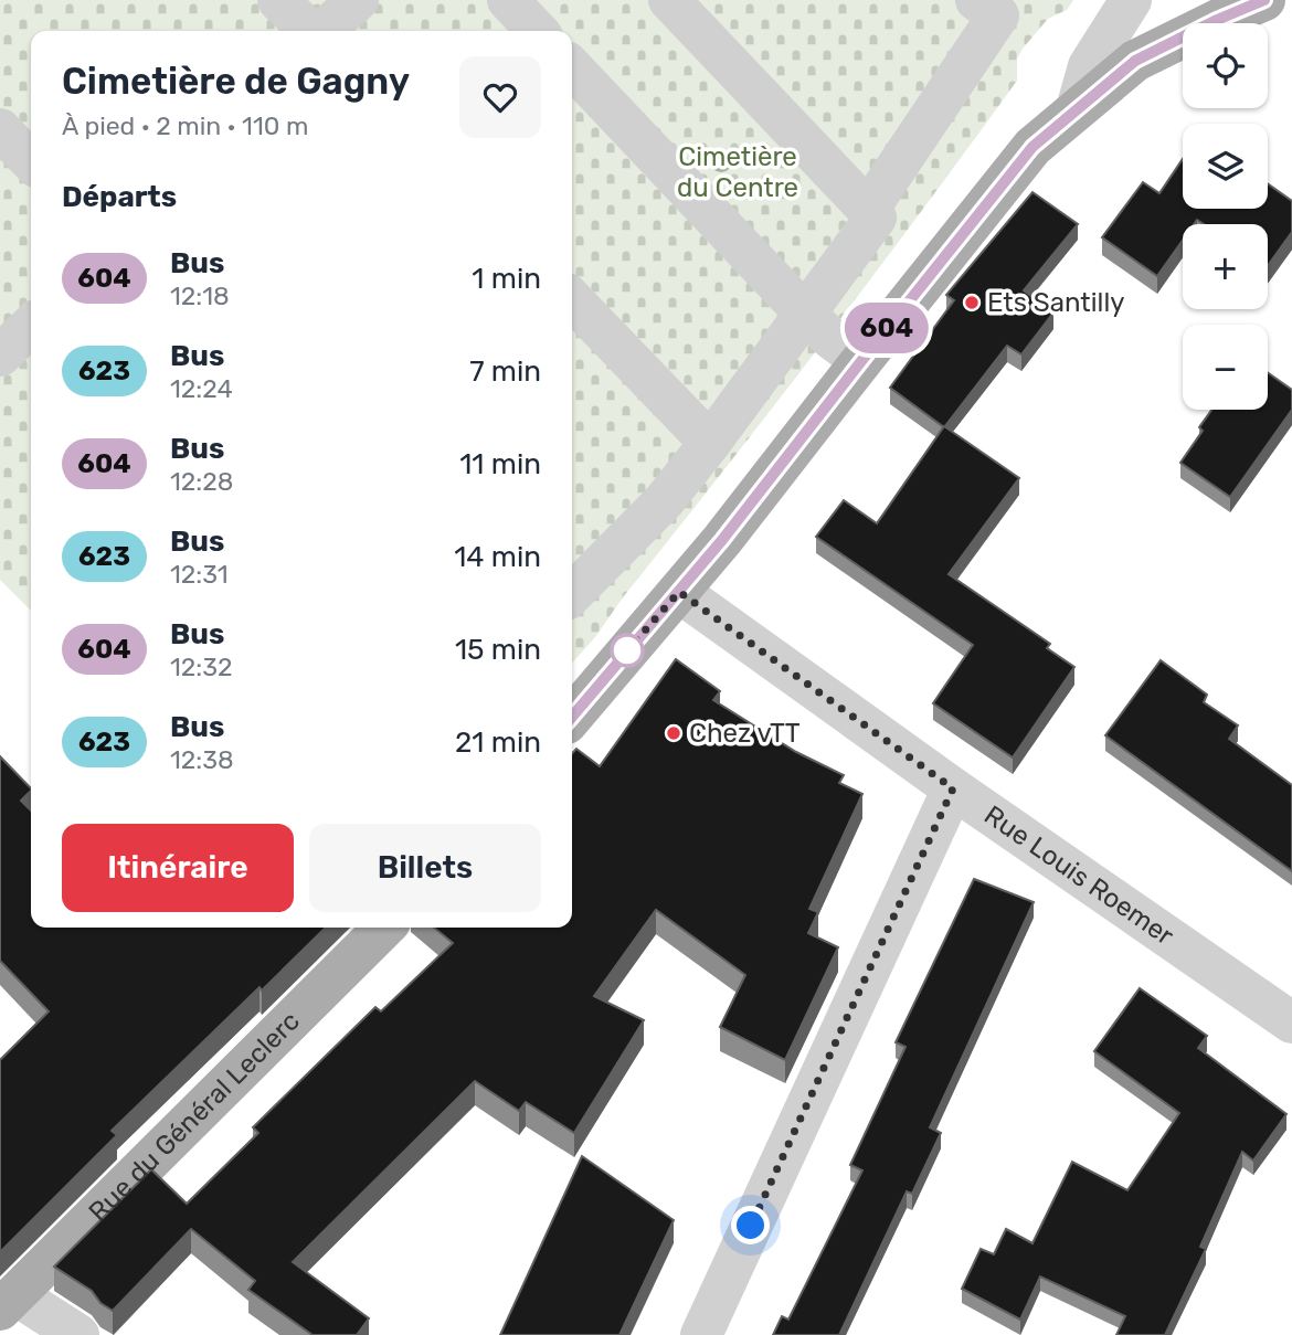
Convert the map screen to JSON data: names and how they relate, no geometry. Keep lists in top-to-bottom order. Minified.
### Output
{"streets":{"main road":["Rue du Général Leclerc"],"street":["Rue Louis Roemer"]},"parks":["Cimetière du Centre"],"places":["Ets Santilly","Chez vTT"],"lines":["bus line 604"],"page":{"on_map":"604","map_buttons":["+","−"],"heading":[["Cimetière de Gagny","À pied · 2 min · 110 m"],"Départs"],"list":[{"mark":"604","name":"Bus","note":"12:18","value":"1 min"},{"mark":"623","name":"Bus","note":"12:24","value":"7 min"},{"mark":"604","name":"Bus","note":"12:28","value":"11 min"},{"mark":"623","name":"Bus","note":"12:31","value":"14 min"},{"mark":"604","name":"Bus","note":"12:32","value":"15 min"},{"mark":"623","name":"Bus","note":"12:38","value":"21 min"}],"buttons":["Itinéraire","Billets"]}}
